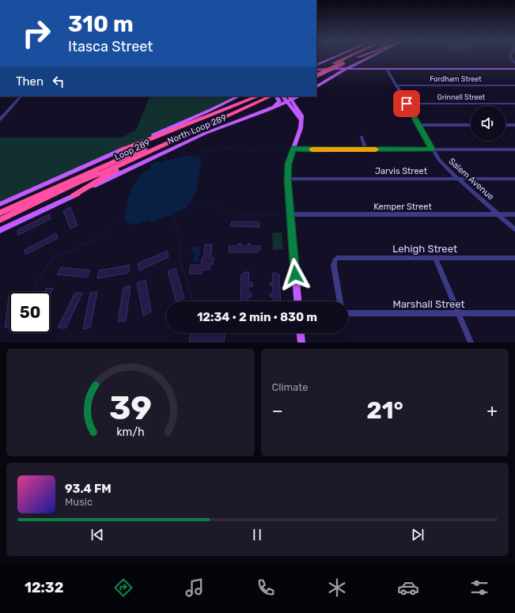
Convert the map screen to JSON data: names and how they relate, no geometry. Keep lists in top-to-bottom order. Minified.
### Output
{"streets":{"highway":["Loop 289"],"main road":["North Loop 289"],"street":["Fordham Street","Grinnell Street","Jarvis Street","Salem Avenue","Kemper Street","Lehigh Street","Marshall Street"]},"crossings":[["Fordham Street","Salem Avenue"],["Grinnell Street","Salem Avenue"],["Jarvis Street","Salem Avenue"],["Salem Avenue","Kemper Street"]],"page":{"turn":["310 m","Itasca Street"],"then":"Then","limit":"50","trip":"12:34 · 2 min · 830 m","tile":"Climate","heat":["−","21°","+"],"song":["93.4 FM","Music"],"tabs":"12:32","gauge":["39","km/h"]}}
